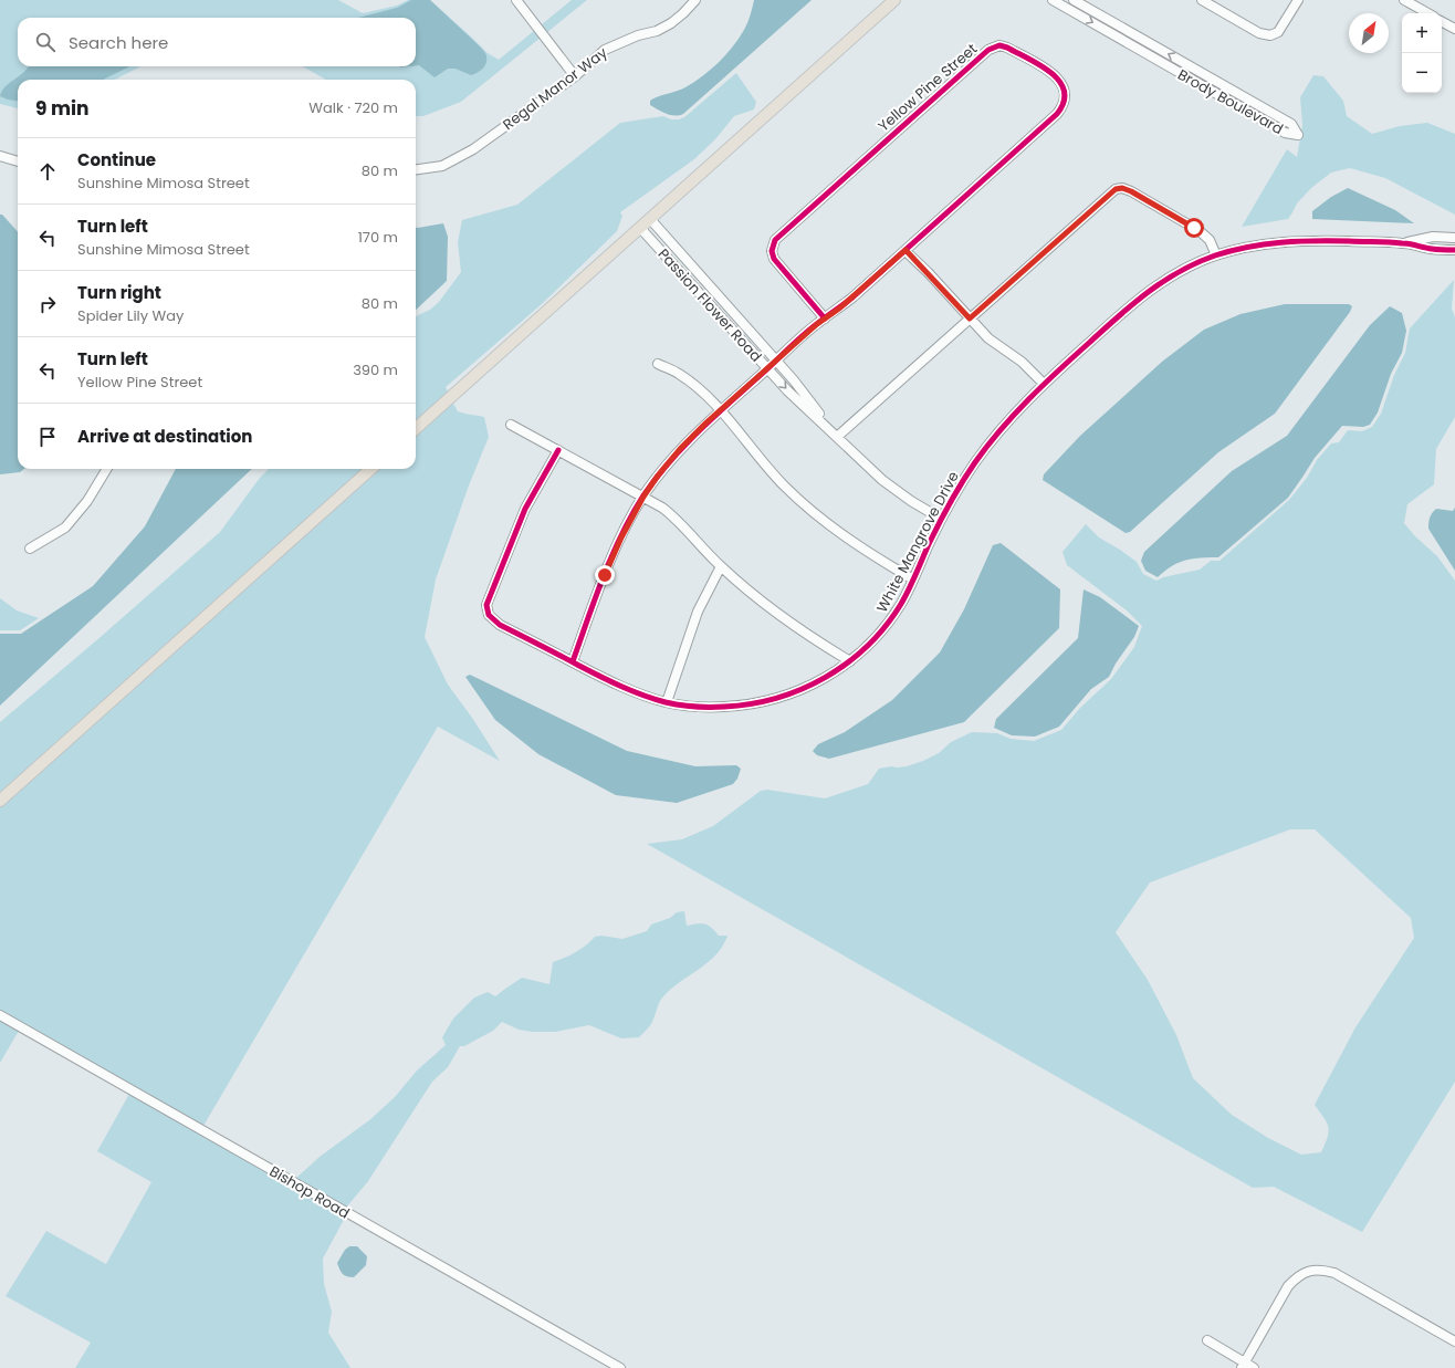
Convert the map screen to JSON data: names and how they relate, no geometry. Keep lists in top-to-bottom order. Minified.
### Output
{"streets":{"street":["Yellow Pine Street","Regal Manor Way","Brody Boulevard","Passion Flower Road","White Mangrove Drive","Bishop Road"]},"crossings":[["Yellow Pine Street","Passion Flower Road"],["Yellow Pine Street","White Mangrove Drive"],["Passion Flower Road","White Mangrove Drive"]],"north":"top right","page":{"map_buttons":["+","−"],"search":"Search here","heading":["9 min","Walk · 720 m"],"list":[["Continue","Sunshine Mimosa Street","80 m"],["Turn left","Sunshine Mimosa Street","170 m"],["Turn right","Spider Lily Way","80 m"],["Turn left","Yellow Pine Street","390 m"],"Arrive at destination"]}}
